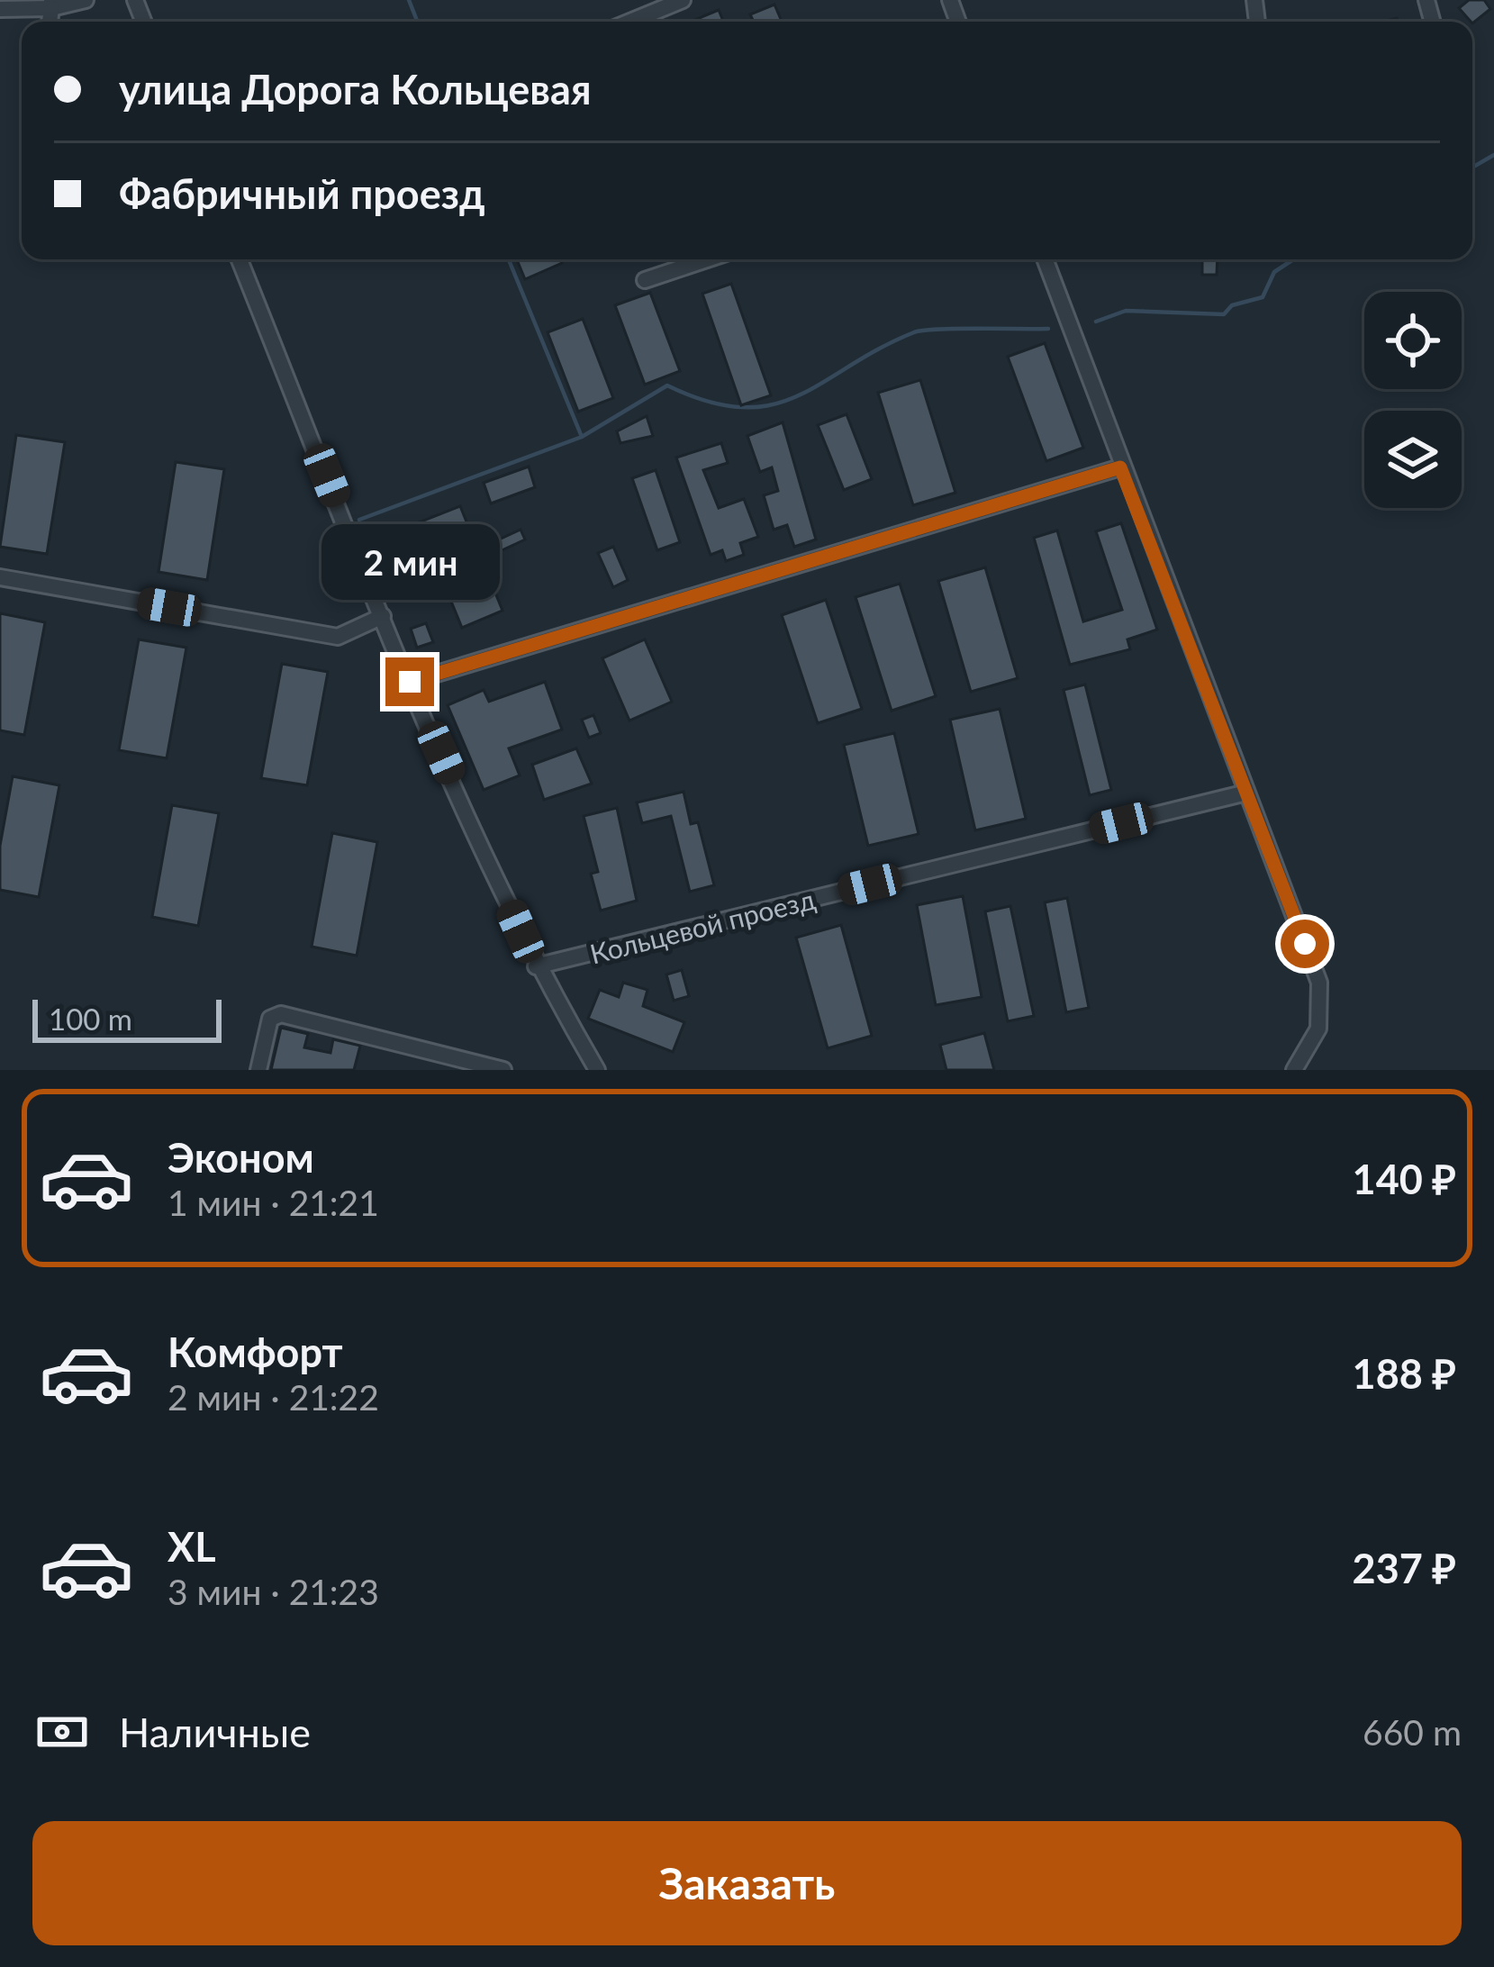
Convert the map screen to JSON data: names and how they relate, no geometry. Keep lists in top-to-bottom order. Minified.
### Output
{"streets":{"street":["Кольцевой проезд"]},"scale_bar":"100 m","page":{"banner":["улица Дорога Кольцевая","Фабричный проезд"],"bubble":"2 мин","scale":"100 m","list":[{"name":"Эконом","note":"1 мин · 21:21","value":"140 ₽"},{"name":"Комфорт","note":"2 мин · 21:22","value":"188 ₽"},{"name":"XL","note":"3 мин · 21:23","value":"237 ₽"}],"pay":["Наличные","660 m"],"buttons":"Заказать"}}
